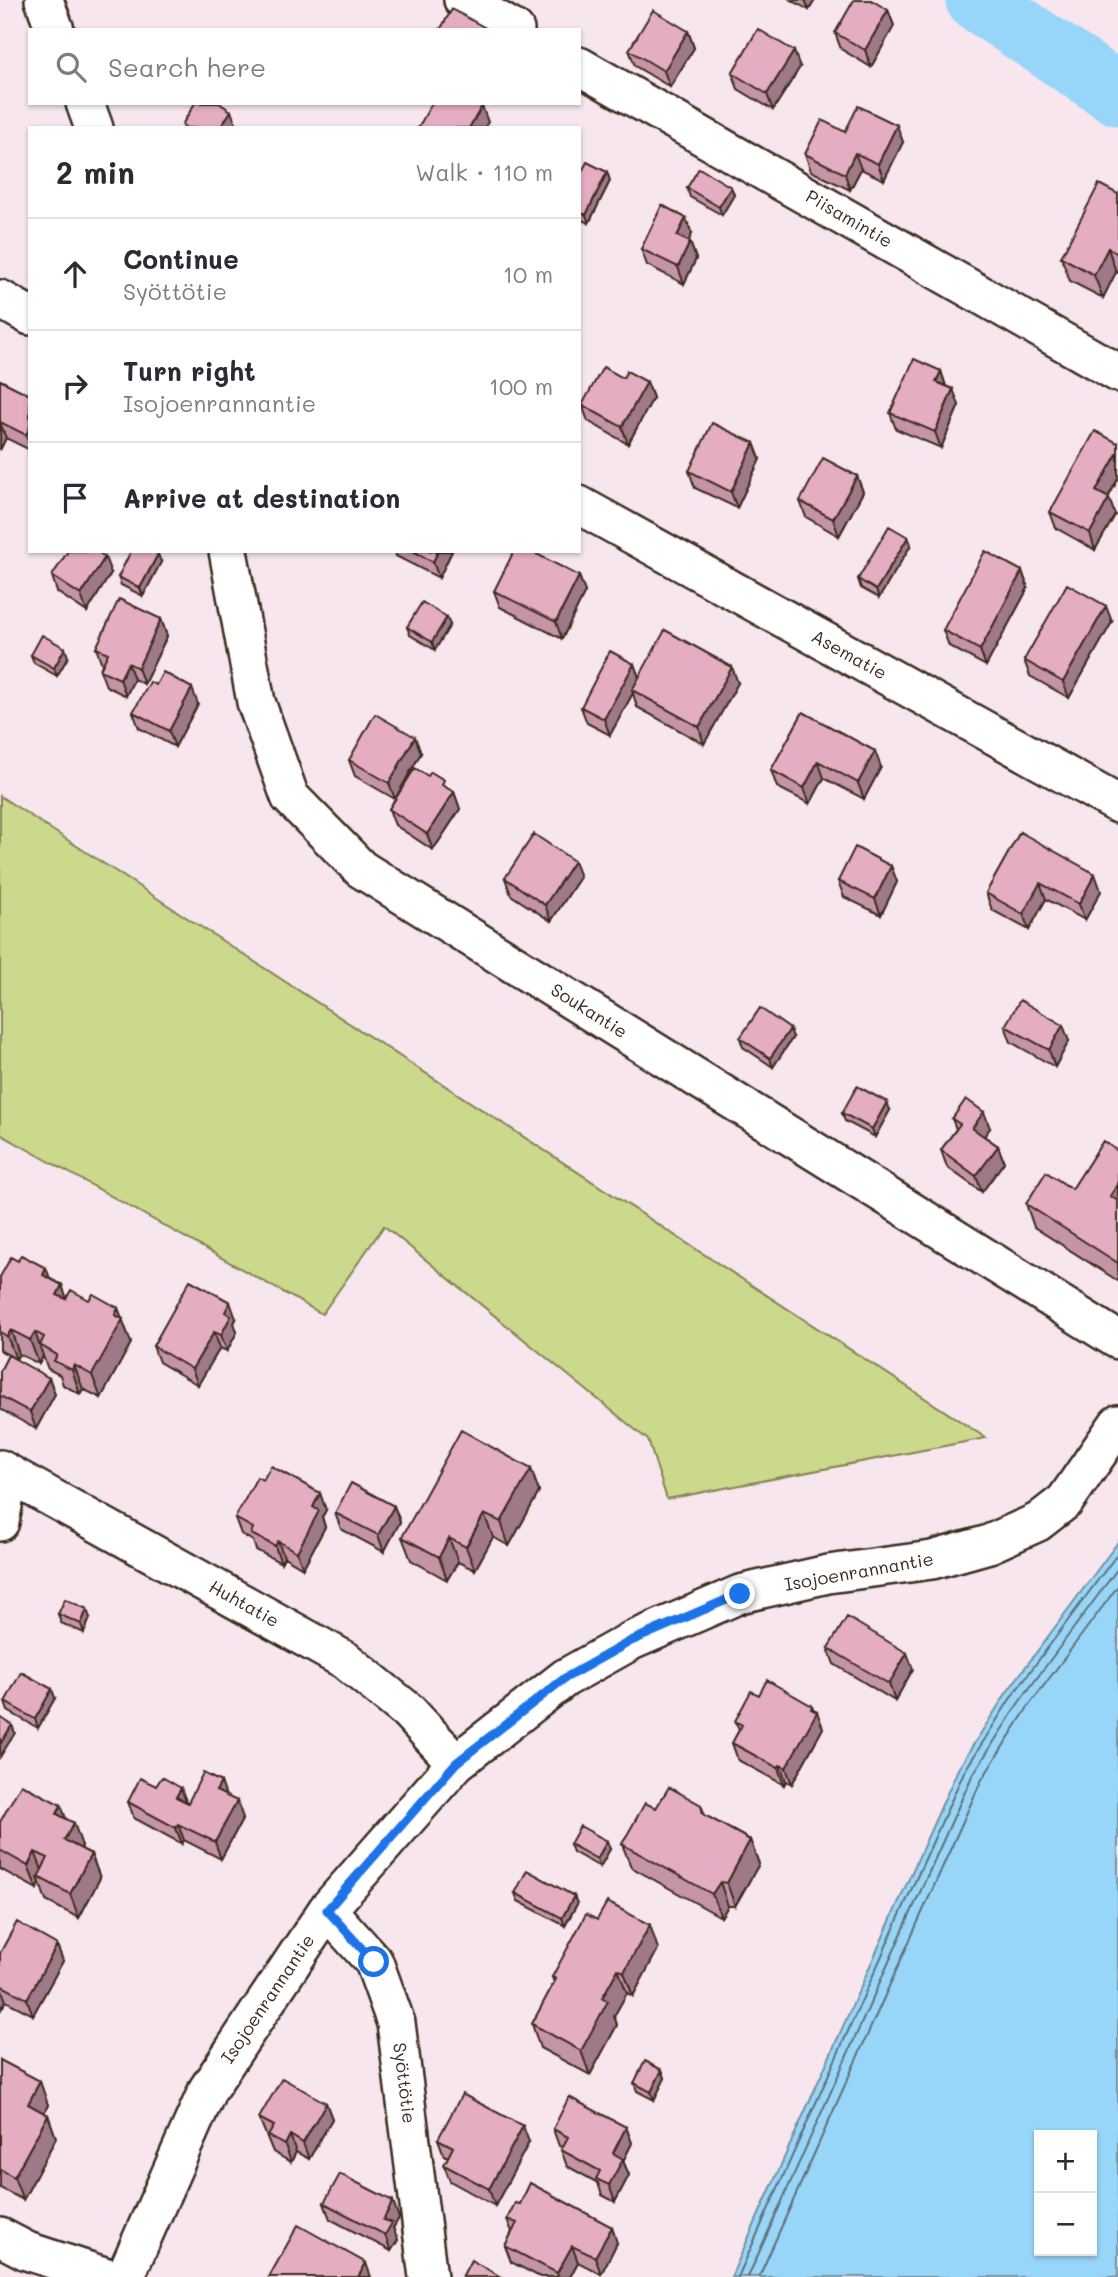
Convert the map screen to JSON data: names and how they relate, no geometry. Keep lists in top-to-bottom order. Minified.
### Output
{"streets":{"street":["Piisamintie","Asematie","Soukantie","Isojoenrannantie","Huhtatie","Syöttötie"]},"crossings":[["Isojoenrannantie","Huhtatie"],["Isojoenrannantie","Syöttötie"]],"page":{"search":"Search here","heading":["2 min","Walk · 110 m"],"list":[["Continue","Syöttötie","10 m"],["Turn right","Isojoenrannantie","100 m"],"Arrive at destination"],"map_buttons":["+","−"]}}
